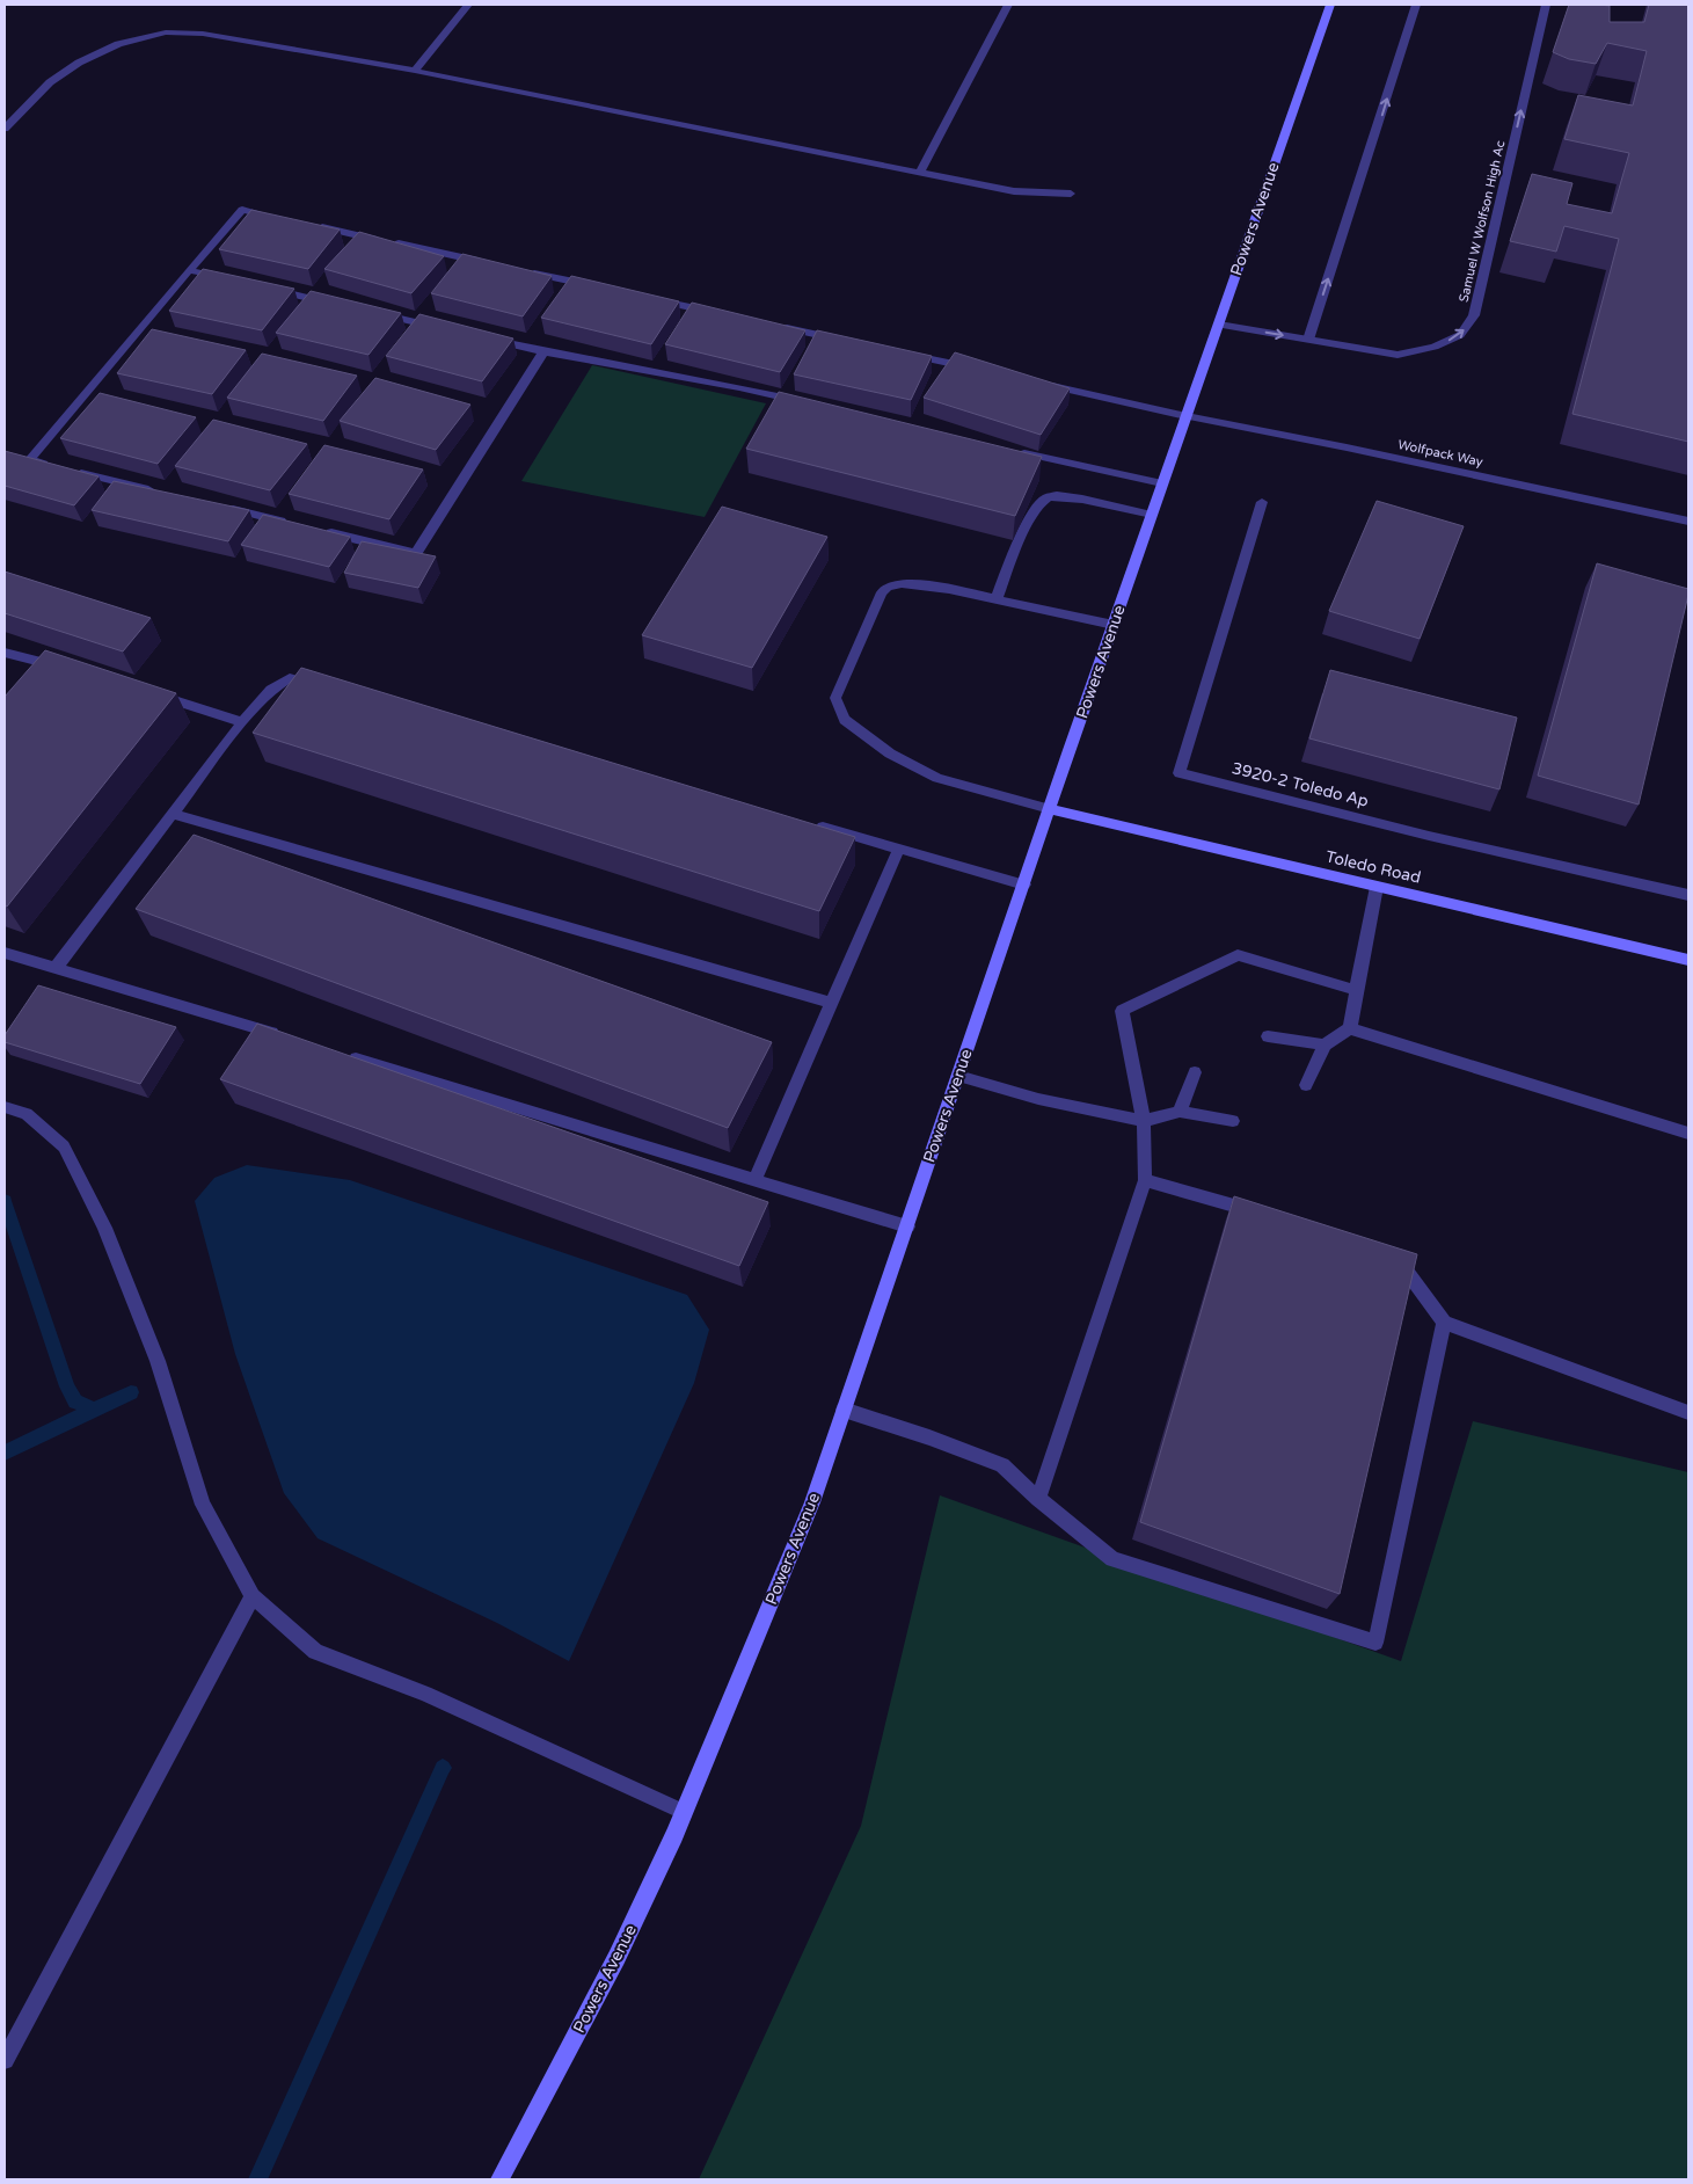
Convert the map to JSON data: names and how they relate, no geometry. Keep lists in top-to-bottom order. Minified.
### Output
{"streets":{"street":["Powers Avenue","Samuel W Wolfson High Ac","Wolfpack Way","3920-2 Toledo Ap","Toledo Road"]},"crossings":[["Powers Avenue","Samuel W Wolfson High Ac"],["Powers Avenue","Wolfpack Way"],["Powers Avenue","Toledo Road"]]}
